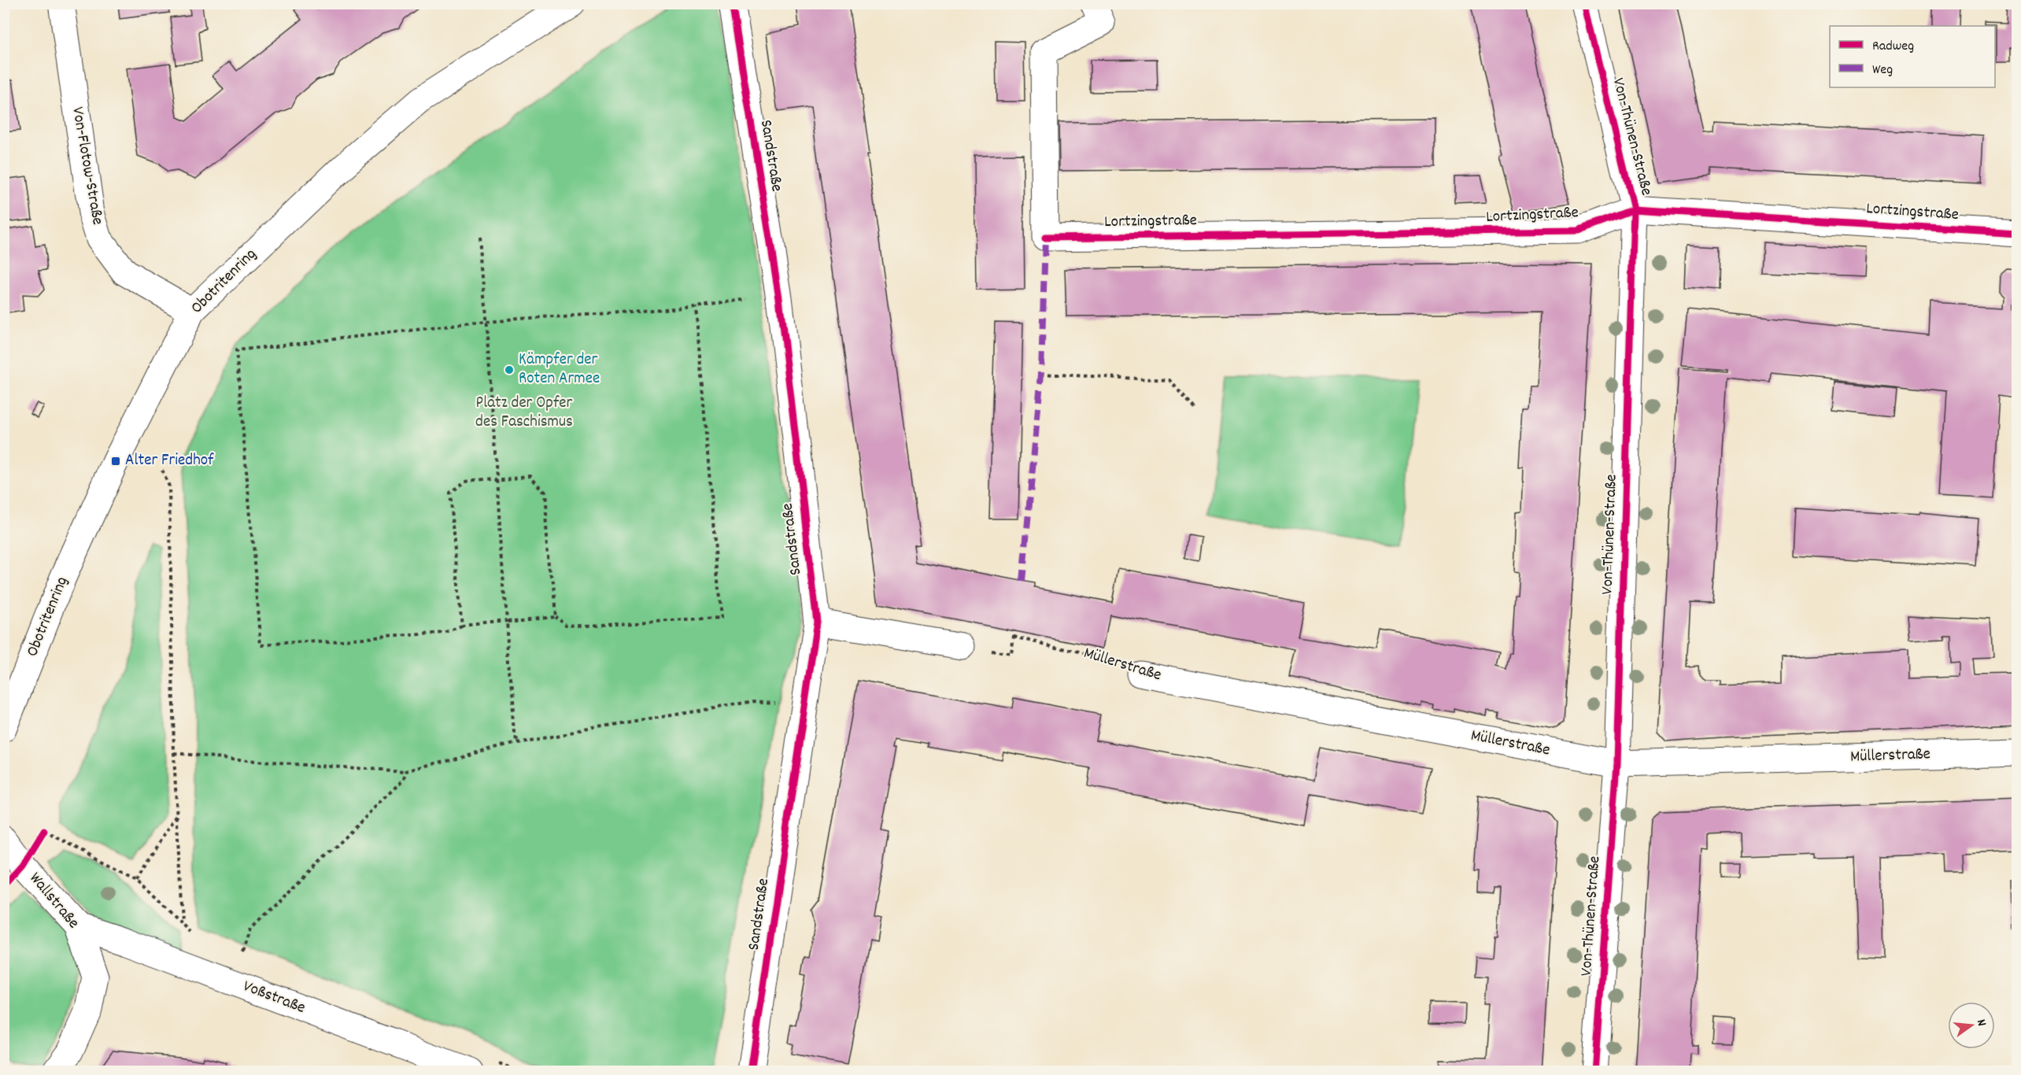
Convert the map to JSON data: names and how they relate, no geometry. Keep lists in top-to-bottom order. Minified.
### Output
{"streets":{"street":["Von-Thünen-Straße","Sandstraße","Von-Flotow-Straße","Lortzingstraße","Obotritenring","Müllerstraße","Wallstraße","Voßstraße"]},"crossings":[["Von-Thünen-Straße","Lortzingstraße"],["Von-Thünen-Straße","Müllerstraße"],["Von-Flotow-Straße","Obotritenring"],["Wallstraße","Voßstraße"]],"parks":["Platz der Opfer des Faschismus"],"places":{"other":["Kämpfer der Roten Armee"],"transit":["Alter Friedhof"]},"legend":["Radweg","Weg"],"north":"right"}
